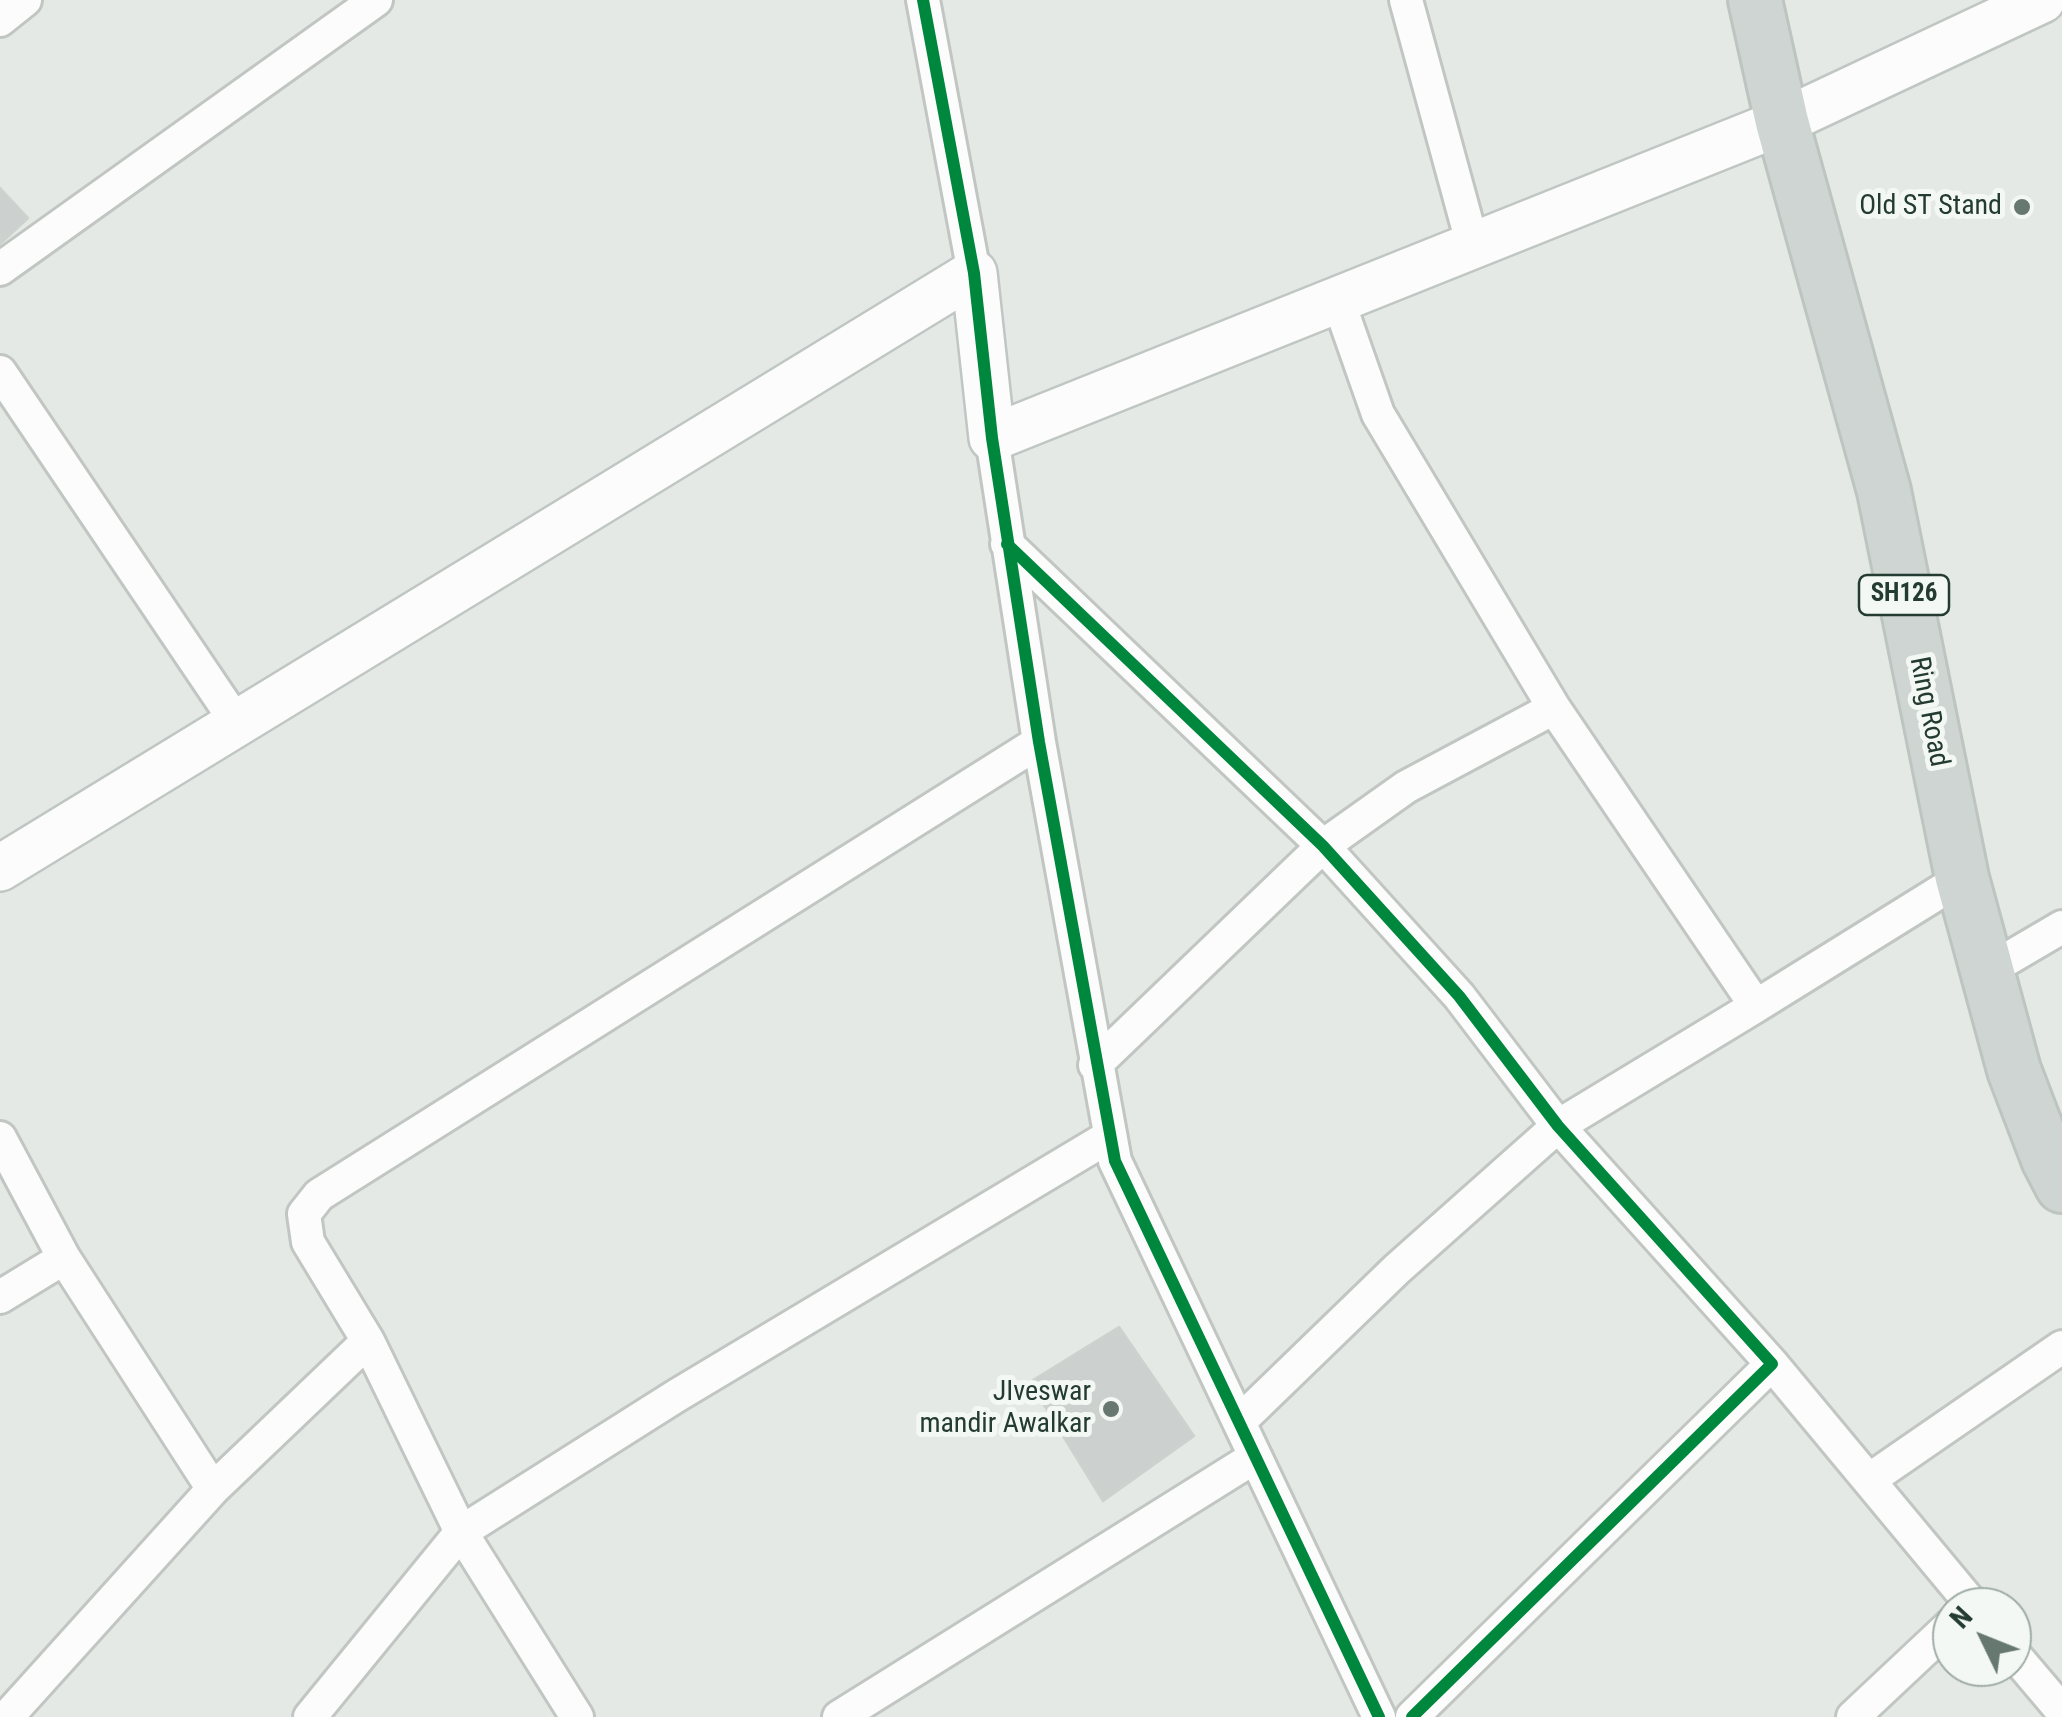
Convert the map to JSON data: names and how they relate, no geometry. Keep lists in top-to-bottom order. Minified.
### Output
{"streets":{"main road":["SH126","Ring Road"]},"places":["Old ST Stand","JIveswar mandir Awalkar"],"north":"top left"}
